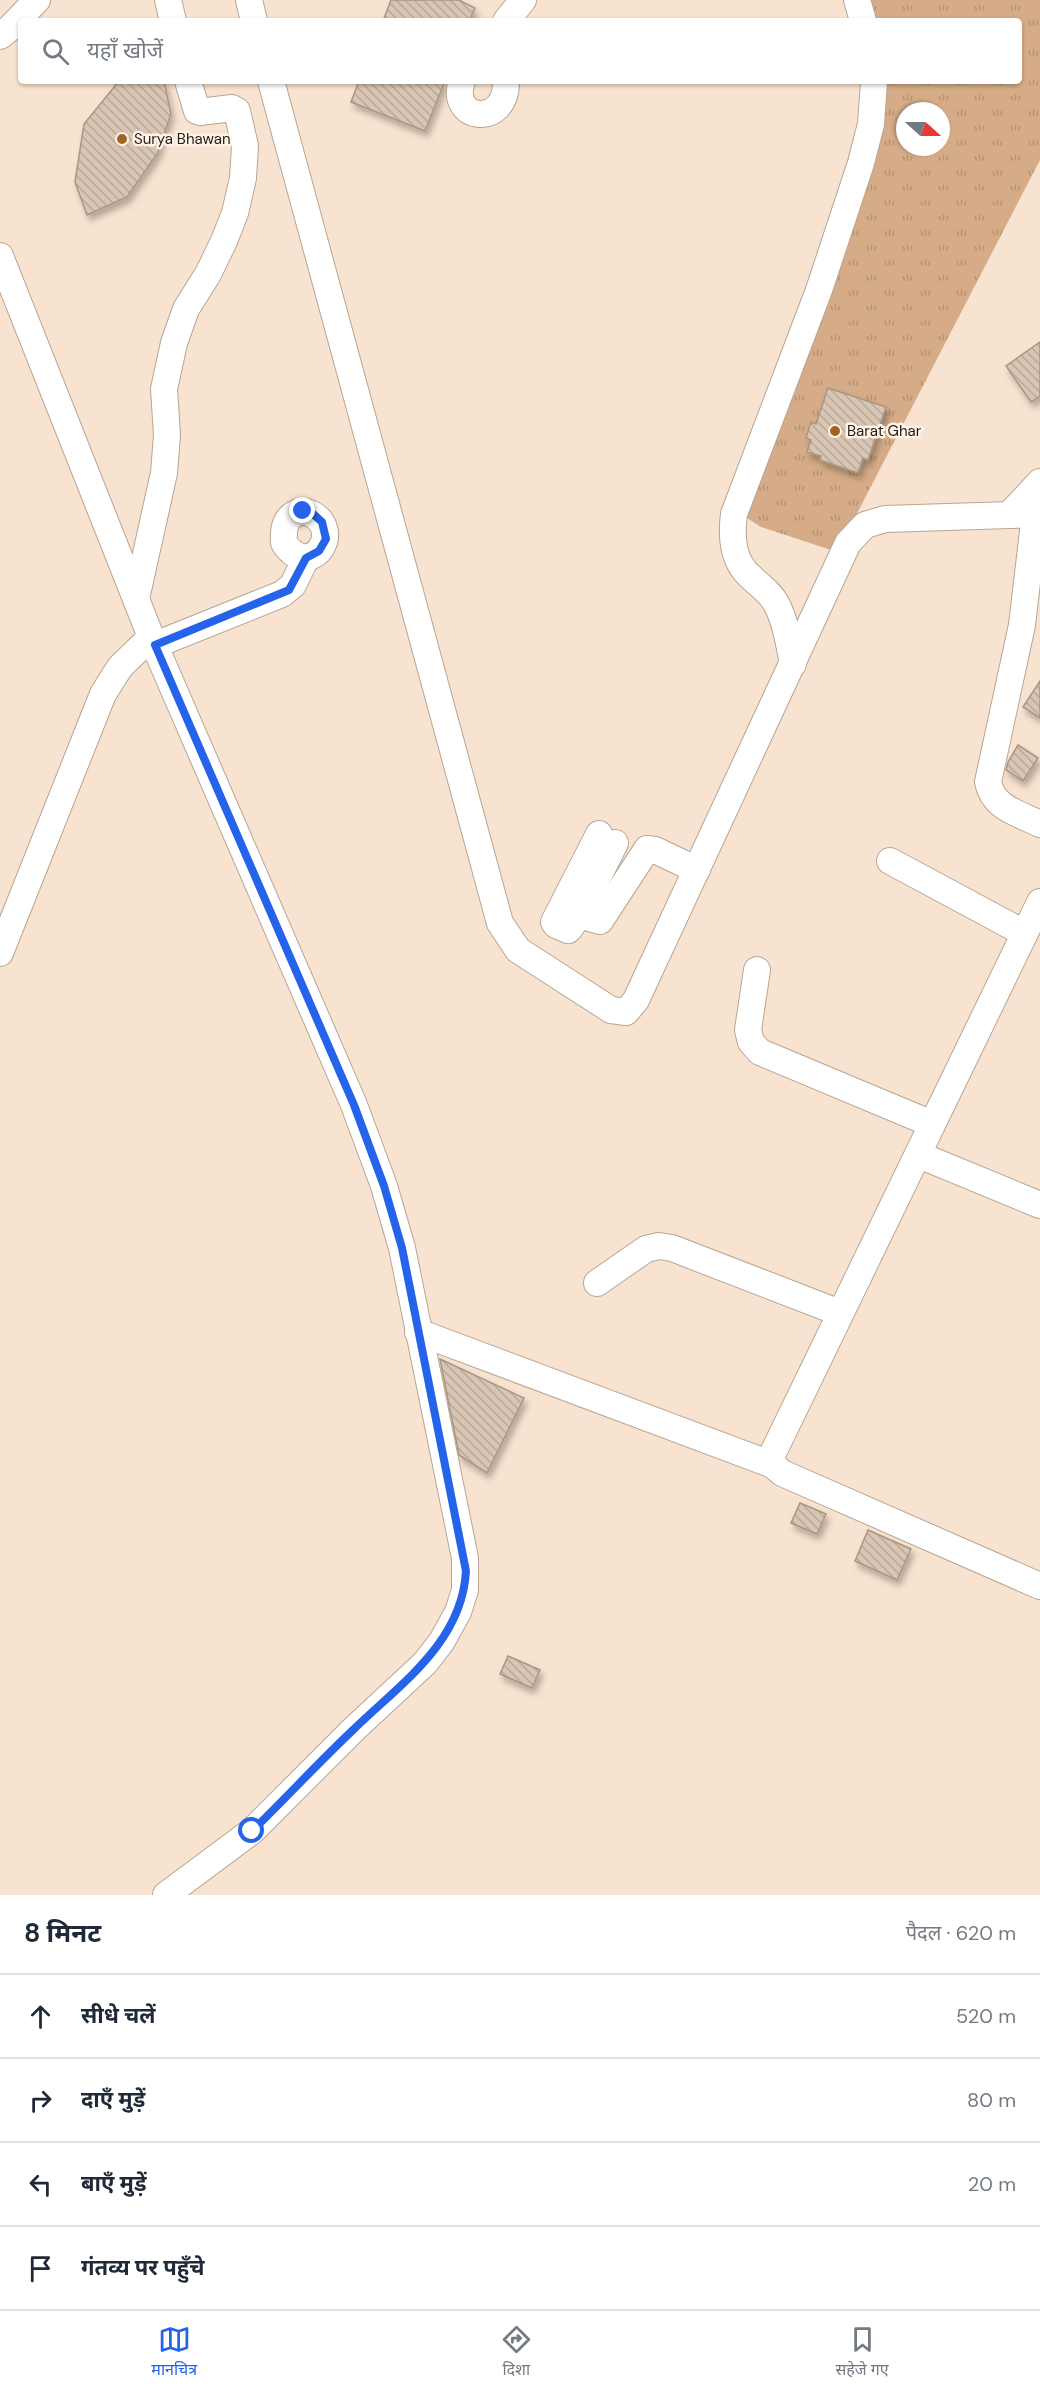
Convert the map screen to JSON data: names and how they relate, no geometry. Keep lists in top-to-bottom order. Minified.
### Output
{"places":["Surya Bhawan","Barat Ghar"],"north":"right","page":{"search":"यहाँ खोजें","heading":["8 मिनट","पैदल · 620 m"],"list":[["सीधे चलें","520 m"],["दाएँ मुड़ें","80 m"],["बाएँ मुड़ें","20 m"],"गंतव्य पर पहुँचे"],"nav":["मानचित्र","दिशा","सहेजे गए"]}}
